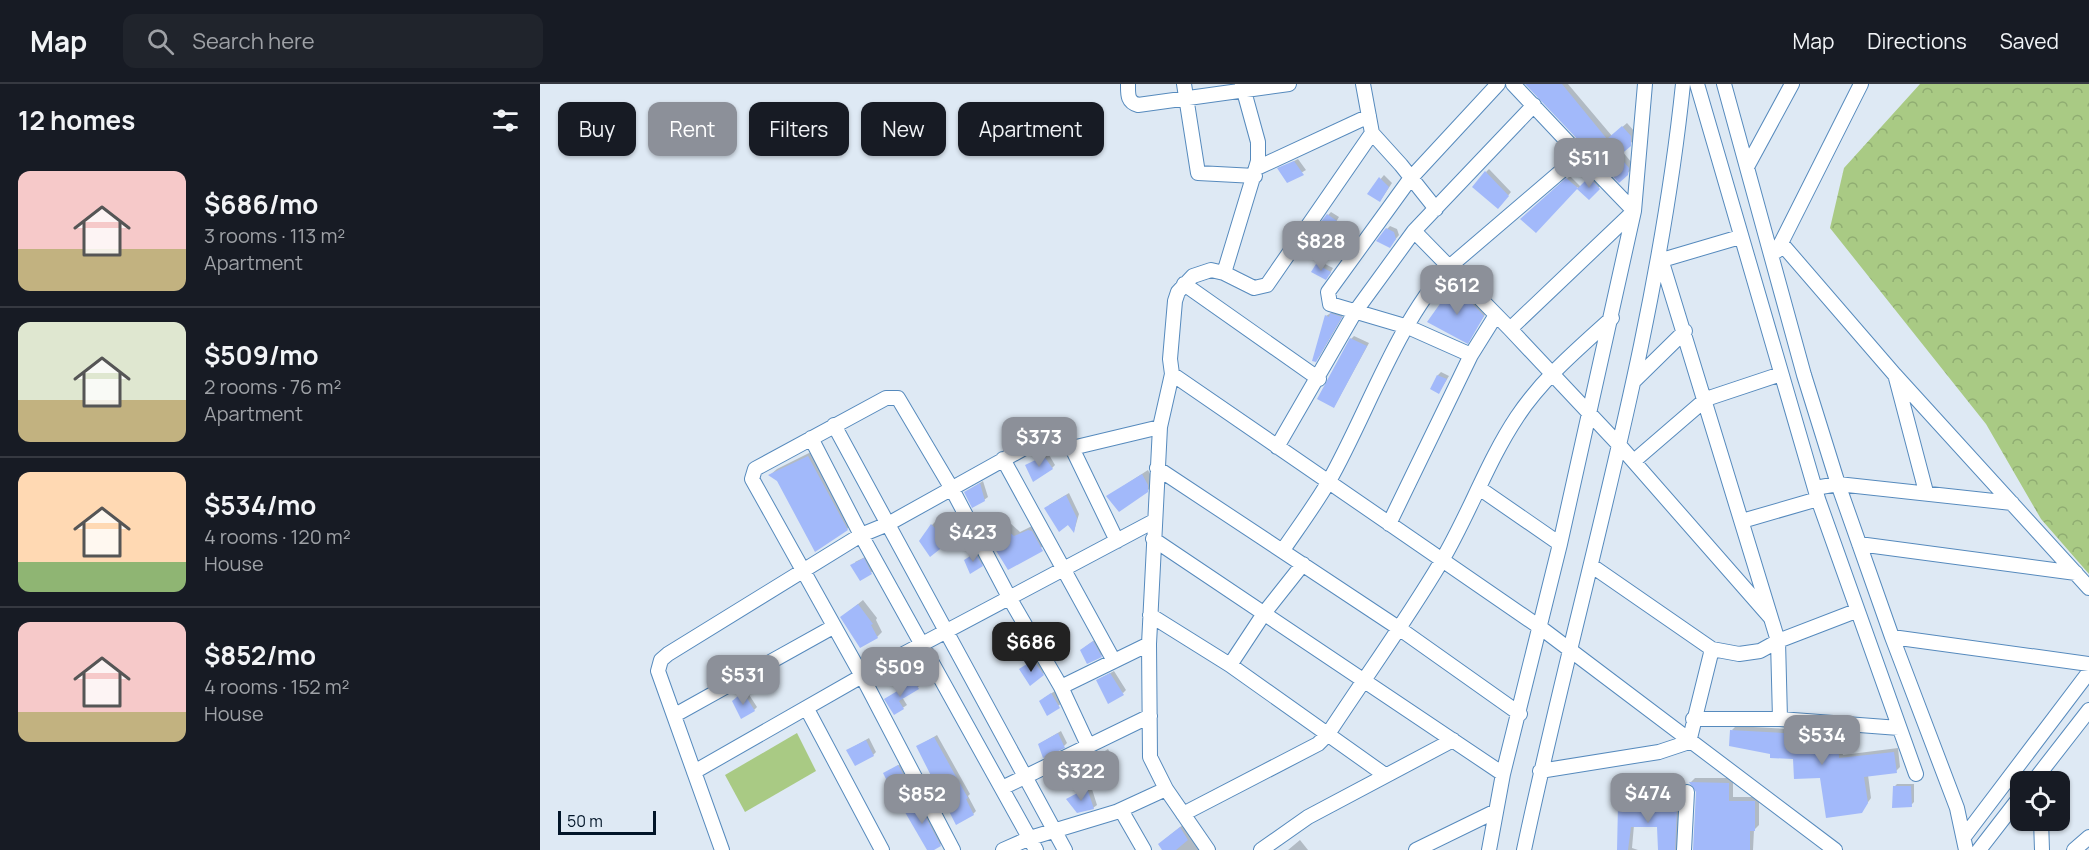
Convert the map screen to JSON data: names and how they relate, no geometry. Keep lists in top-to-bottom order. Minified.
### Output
{"scale_bar":"50 m","page":{"header":"Map","search":"Search here","nav":["Map","Directions","Saved"],"heading":"12 homes","chip":["Buy","Rent","Filters","New","Apartment"],"price":["$511","$828","$612","$373","$423","$686","$509","$531","$534","$322","$474","$852"],"list":[{"name":"$686/mo","note":"3 rooms · 113 m² · Apartment"},{"name":"$509/mo","note":"2 rooms · 76 m² · Apartment"},{"name":"$534/mo","note":"4 rooms · 120 m² · House"},{"name":"$852/mo","note":"4 rooms · 152 m² · House"}],"scale":"50 m"}}
